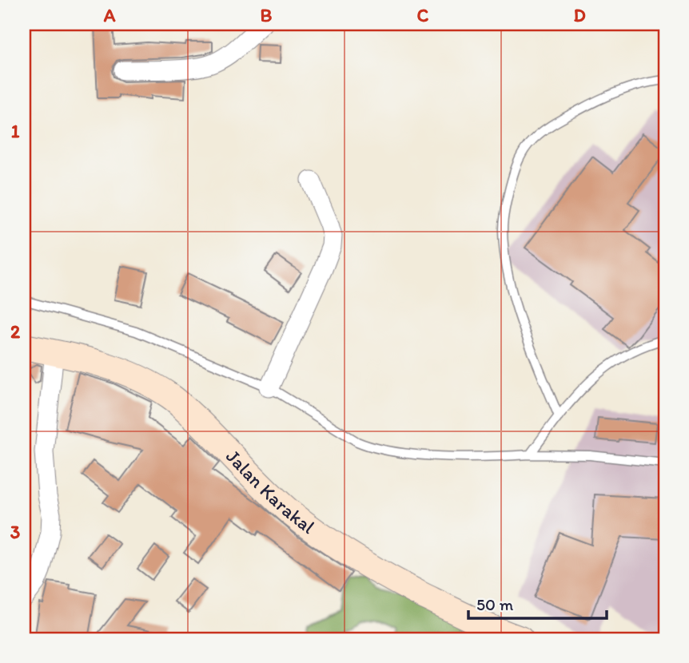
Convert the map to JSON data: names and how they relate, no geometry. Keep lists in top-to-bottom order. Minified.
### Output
{"streets":{"main road":["Jalan Karakal"]},"scale_bar":"50 m","grid":{"columns":["A","B","C","D"],"rows":["1","2","3"]}}
